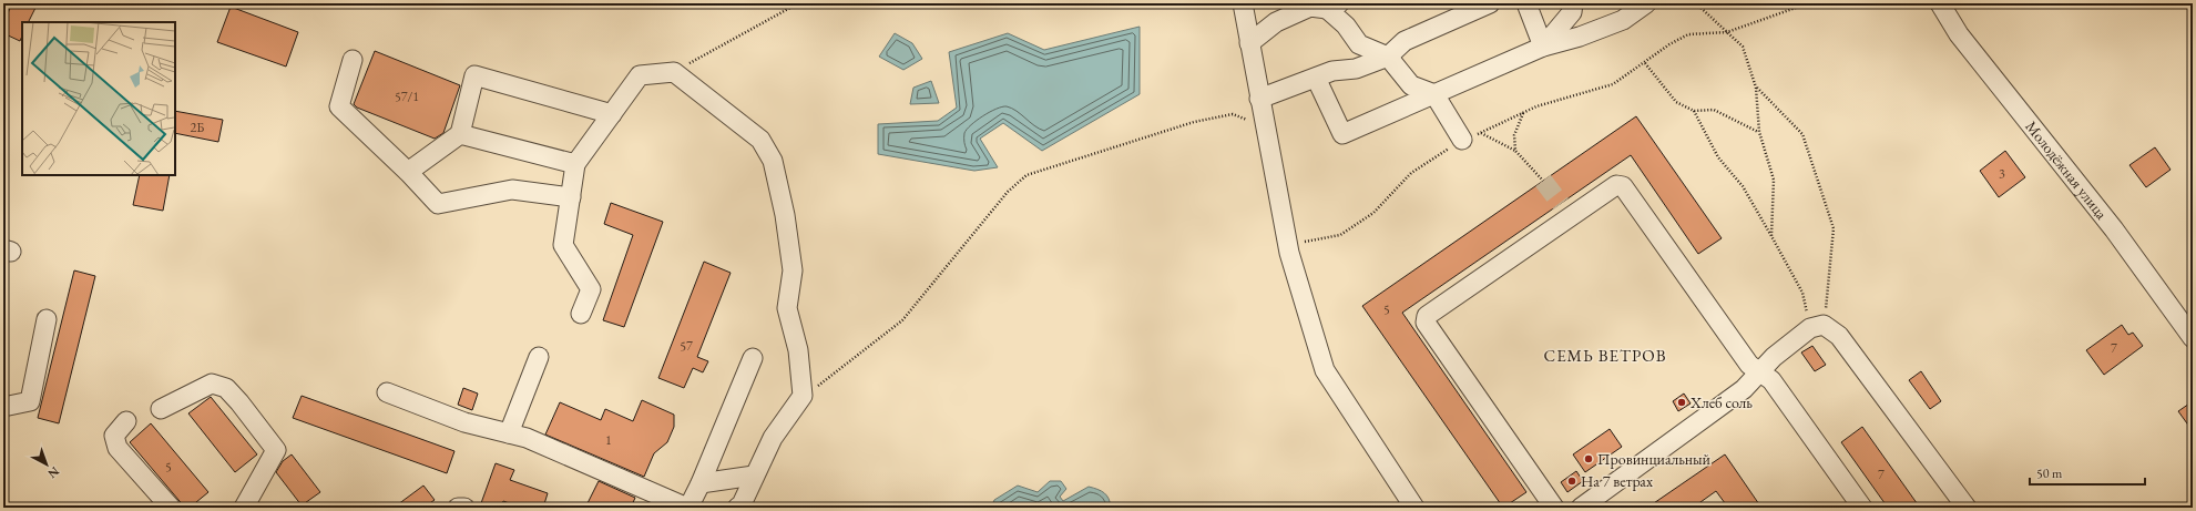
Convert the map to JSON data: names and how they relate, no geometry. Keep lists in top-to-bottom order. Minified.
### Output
{"streets":{"street":["Молодёжная улица"]},"districts":["СЕМЬ ВЕТРОВ"],"places":["Хлеб соль","Провинциальный","На 7 ветрах"],"house_numbers":["57/1","2Б","3","5","57","7","1","5","7"],"scale_bar":"50 m","north":"bottom right"}
